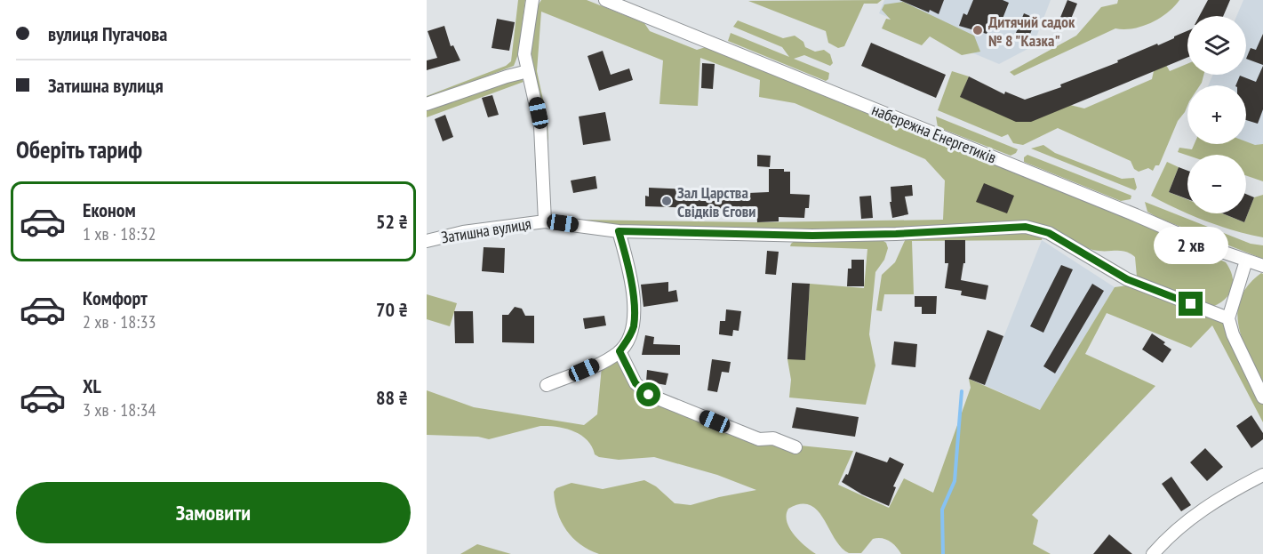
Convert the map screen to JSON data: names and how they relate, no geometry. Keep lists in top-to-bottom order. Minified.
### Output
{"streets":{"street":["набережна Енергетиків","Затишна вулиця"]},"places":["Дитячий садок № 8 \"Казка\"","Зал Царства Свідків Єгови"],"page":{"banner":["вулиця Пугачова","Затишна вулиця"],"map_buttons":["+","−"],"heading":"Оберіть тариф","list":[{"name":"Економ","note":"1 хв · 18:32","value":"52 ₴"},{"name":"Комфорт","note":"2 хв · 18:33","value":"70 ₴"},{"name":"XL","note":"3 хв · 18:34","value":"88 ₴"}],"bubble":"2 хв","buttons":"Замовити"}}
